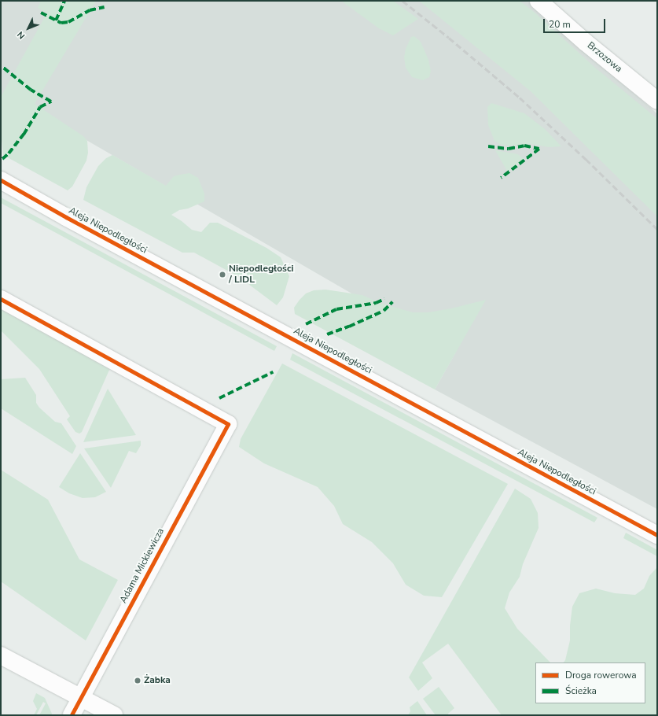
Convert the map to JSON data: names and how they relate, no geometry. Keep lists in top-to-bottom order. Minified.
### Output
{"streets":{"street":["Brzozowa","Aleja Niepodległości","Adama Mickiewicza"]},"places":["Niepodległości / LIDL","Żabka"],"legend":["Droga rowerowa","Ścieżka"],"scale_bar":"20 m","north":"bottom left"}
